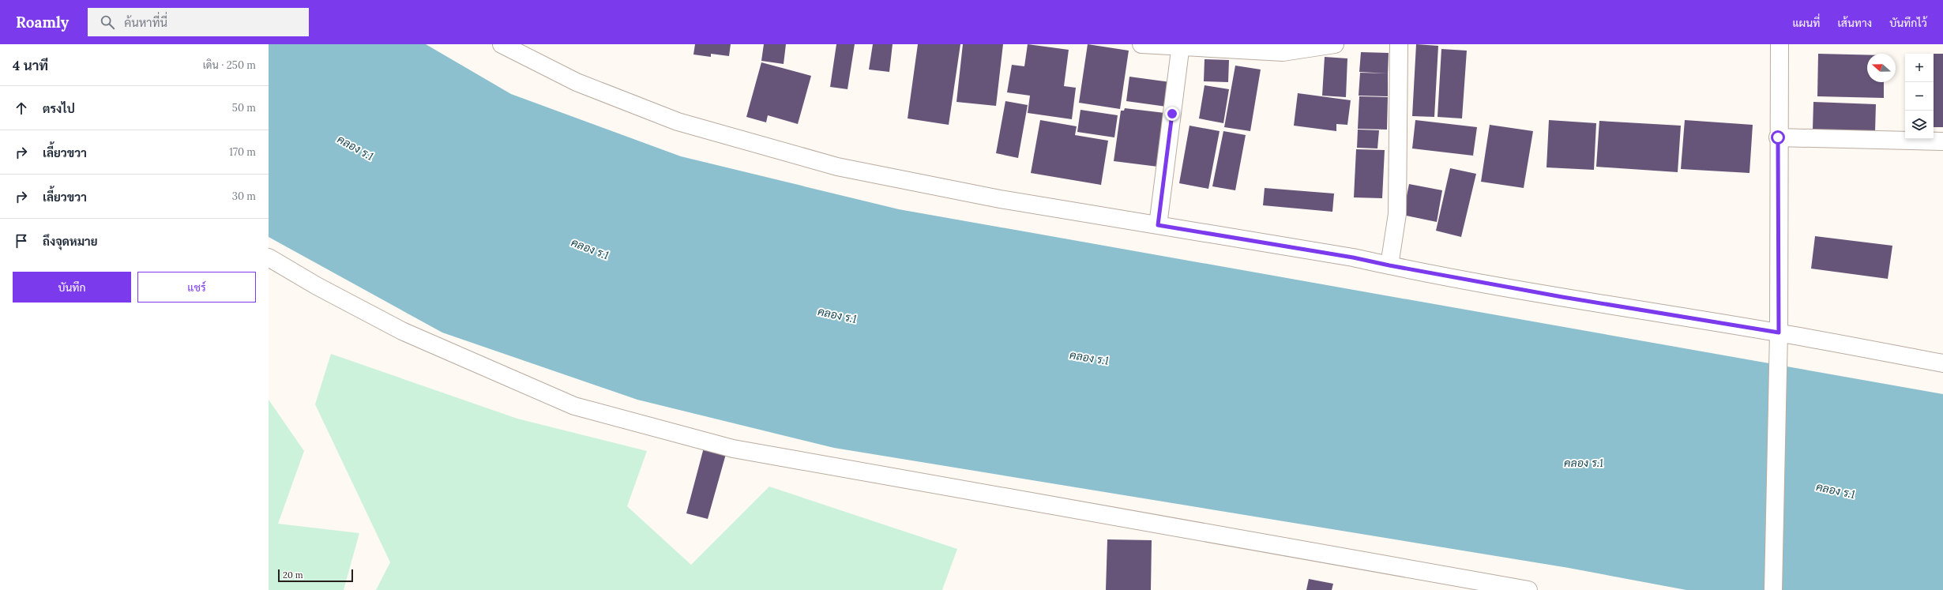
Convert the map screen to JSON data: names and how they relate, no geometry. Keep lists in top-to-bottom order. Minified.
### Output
{"water":["คลอง ร.1"],"scale_bar":"20 m","north":"left","page":{"header":"Roamly","search":"ค้นหาที่นี่","nav":["แผนที่","เส้นทาง","บันทึกไว้"],"heading":["4 นาที","เดิน · 250 m"],"map_buttons":["+","−"],"list":[["ตรงไป","50 m"],["เลี้ยวขวา","170 m"],["เลี้ยวขวา","30 m"],"ถึงจุดหมาย"],"buttons":["บันทึก","แชร์"],"scale":"20 m"}}
